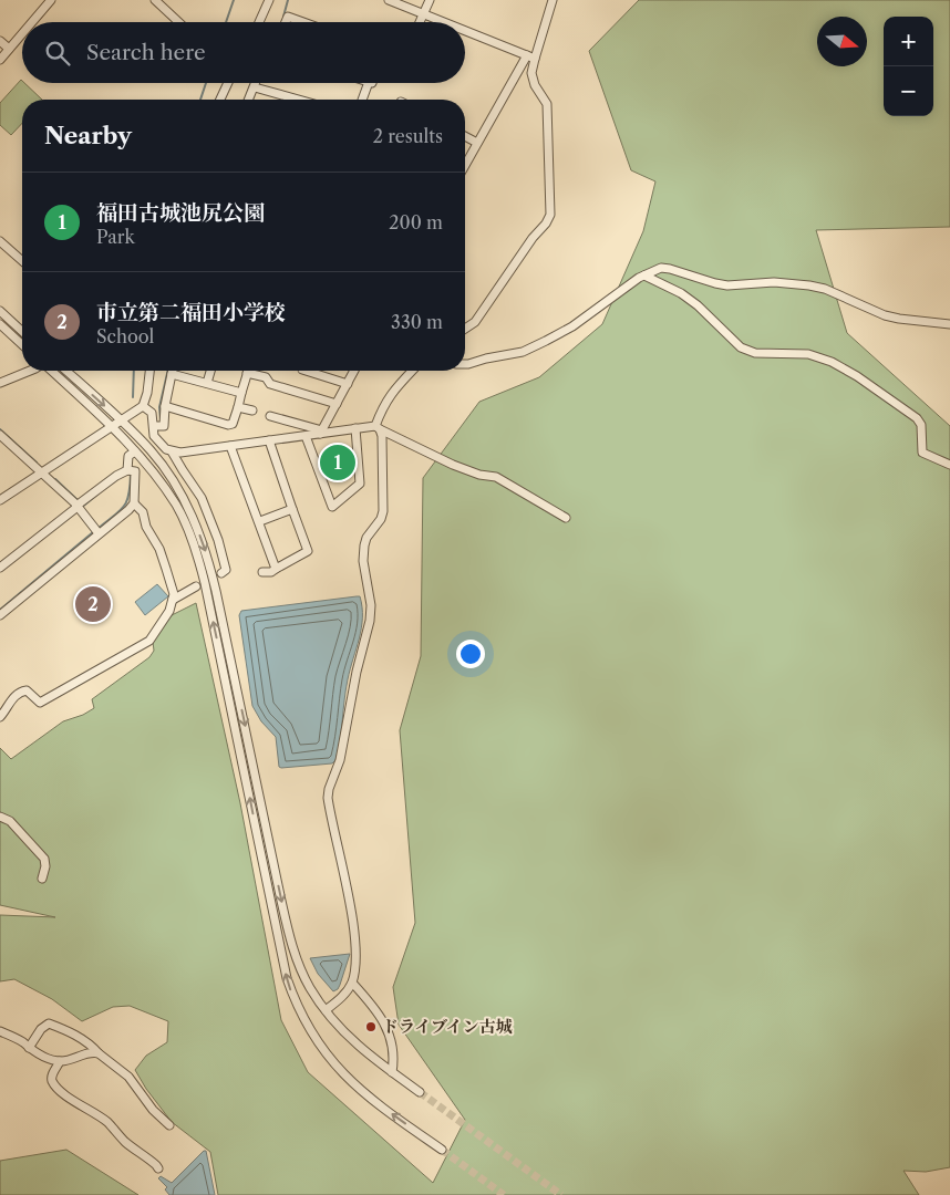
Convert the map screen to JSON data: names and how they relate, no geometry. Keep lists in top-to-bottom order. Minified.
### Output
{"places":["ドライブイン古城"],"north":"right","page":{"map_buttons":["+","−"],"search":"Search here","heading":["Nearby","2 results"],"list":[{"mark":"1","name":"福田古城池尻公園","note":"Park","value":"200 m"},{"mark":"2","name":"市立第二福田小学校","note":"School","value":"330 m"}],"pins":["1","2"]}}
